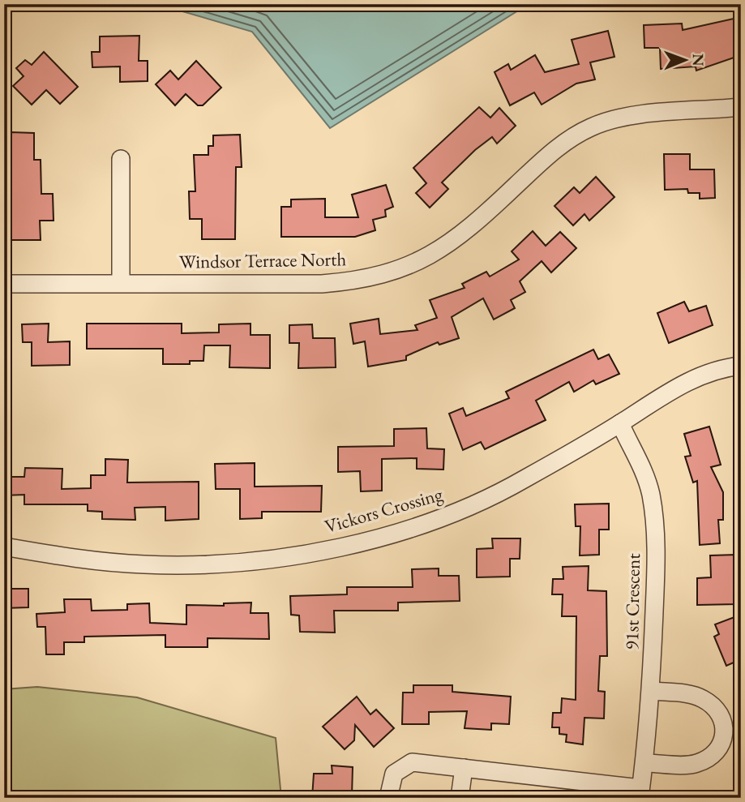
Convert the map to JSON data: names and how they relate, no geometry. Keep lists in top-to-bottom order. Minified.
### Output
{"streets":{"street":["Windsor Terrace North","Vickors Crossing","91st Crescent"]},"crossings":[["Vickors Crossing","91st Crescent"]],"north":"right"}
